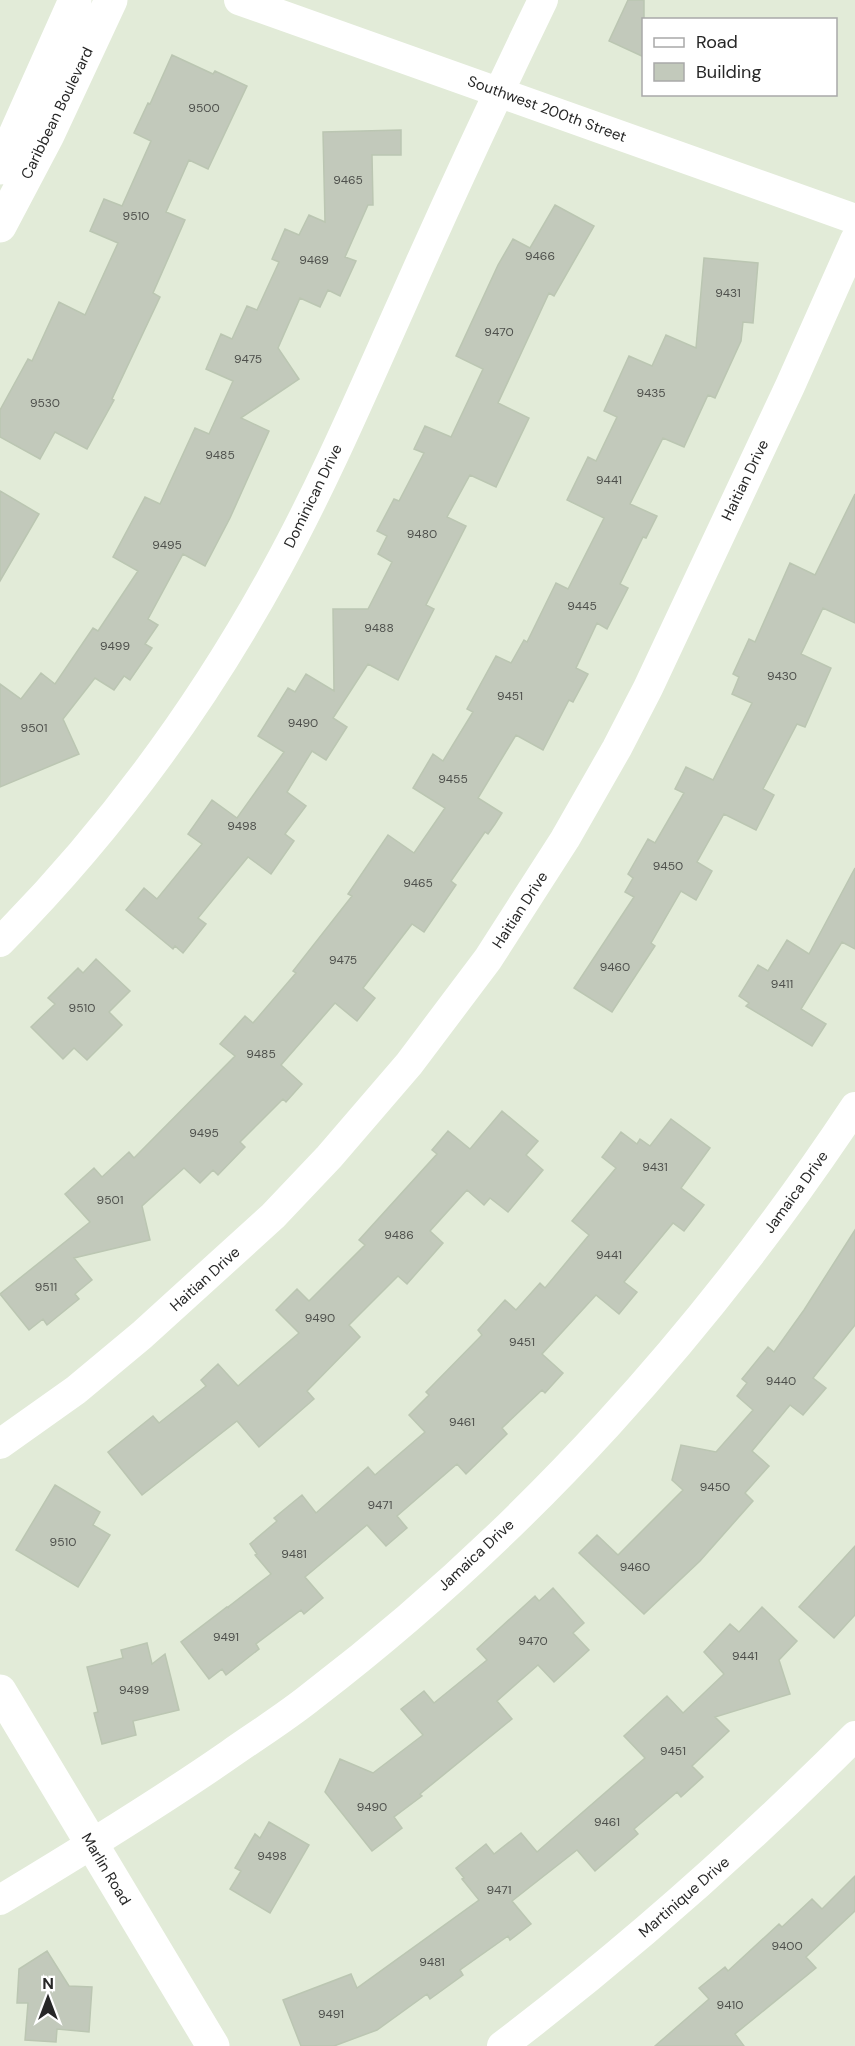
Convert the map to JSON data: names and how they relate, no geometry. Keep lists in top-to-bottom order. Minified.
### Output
{"streets":{"street":["Southwest 200th Street","Caribbean Boulevard","Haitian Drive","Dominican Drive","Jamaica Drive","Marlin Road","Martinique Drive"]},"crossings":[["Southwest 200th Street","Dominican Drive"],["Jamaica Drive","Marlin Road"]],"house_numbers":["9500","9465","9510","9466","9469","9431","9470","9475","9435","9530","9485","9441","9480","9495","9445","9488","9499","9430","9451","9490","9501","9455","9498","9450","9465","9475","9460","9411","9510","9485","9495","9431","9501","9486","9441","9511","9490","9451","9440","9461","9450","9471","9510","9481","9460","9491","9470","9441","9499","9451","9490","9461","9498","9471","9400","9481","9410","9491"],"legend":["Road","Building"],"north":"top"}
